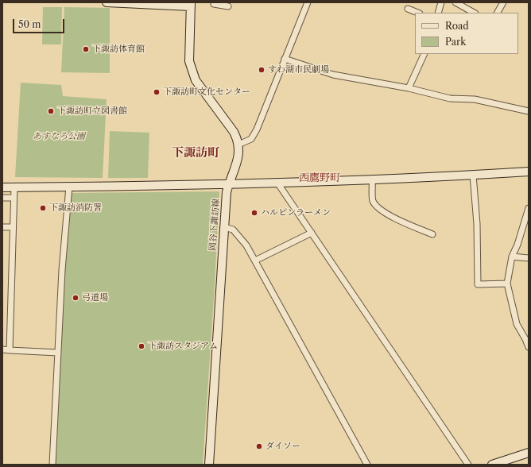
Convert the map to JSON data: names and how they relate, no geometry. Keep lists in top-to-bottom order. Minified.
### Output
{"streets":{"street":["岡谷下諏訪線"]},"districts":["下諏訪町","西鷹野町"],"parks":["あすなろ公園"],"places":["下諏訪体育館","すわ湖市民劇場","下諏訪町文化センター","下諏訪町立図書館","下諏訪消防署","ハルピンラーメン","弓道場","下諏訪スタジアム","ダイソー"],"legend":["Road","Park"],"scale_bar":"50 m"}
